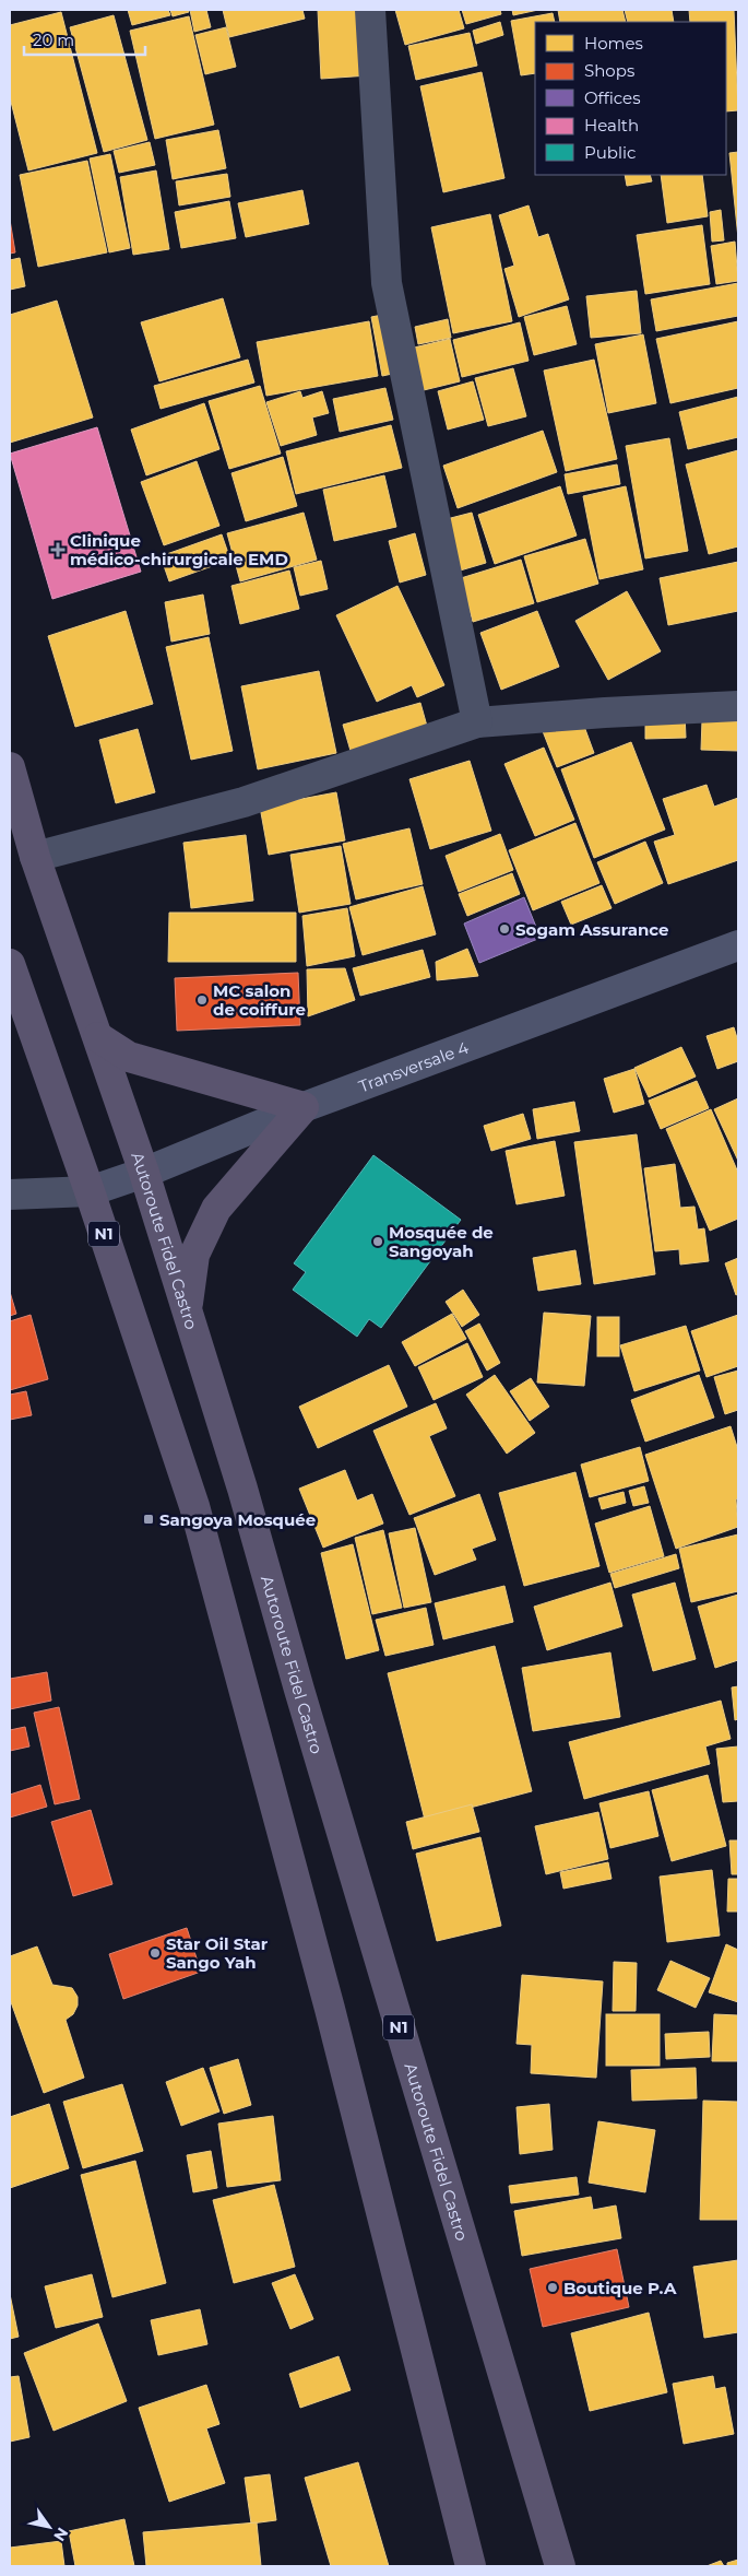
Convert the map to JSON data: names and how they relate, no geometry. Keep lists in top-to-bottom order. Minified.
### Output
{"streets":{"highway":["N1","Autoroute Fidel Castro"],"main road":["Transversale 4"]},"crossings":[["Transversale 4","N1"],["Transversale 4","Autoroute Fidel Castro"]],"places":{"health":["Clinique médico-chirurgicale EMD"],"other":["Sogam Assurance","MC salon de coiffure","Mosquée de Sangoyah","Star Oil Star Sango Yah","Boutique P.A"],"transit":["Sangoya Mosquée"]},"legend":["Homes","Shops","Offices","Health","Public"],"scale_bar":"20 m","north":"bottom right"}
